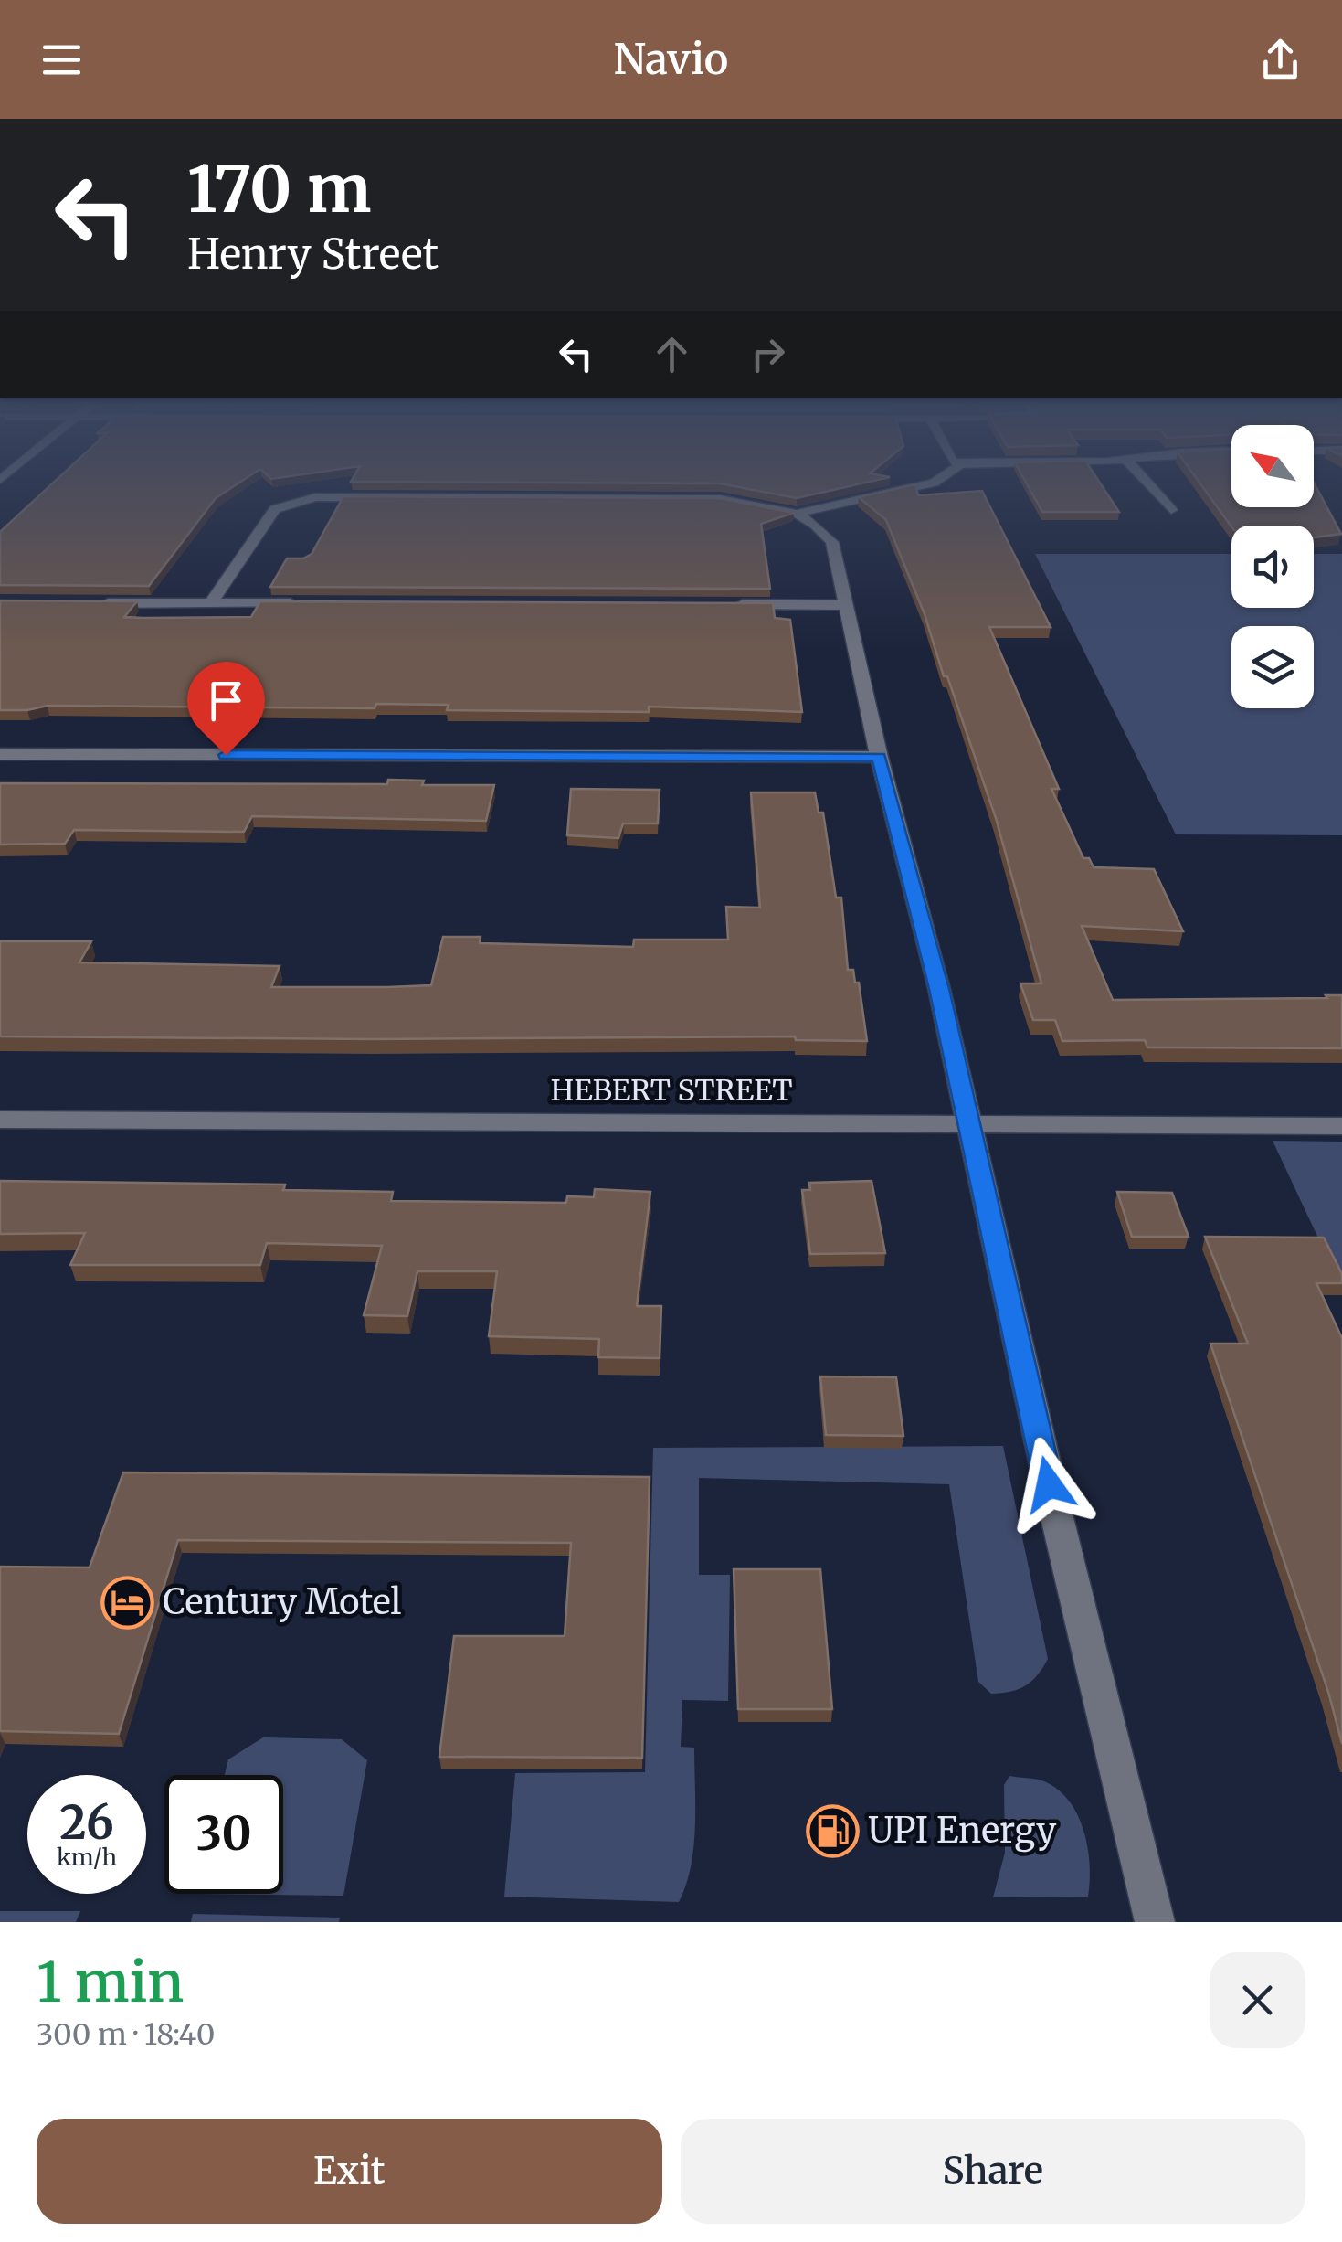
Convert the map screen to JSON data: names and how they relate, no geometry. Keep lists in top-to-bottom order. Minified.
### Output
{"streets":{"street":["HEBERT STREET"]},"places":{"hotel":["Century Motel"],"fuel station":["UPI Energy"]},"north":"top left","page":{"header":"Navio","turn":["170 m","Henry Street"],"speed":"26 km/h","limit":"30","heading":["1 min","300 m · 18:40"],"buttons":["Exit","Share"]}}
